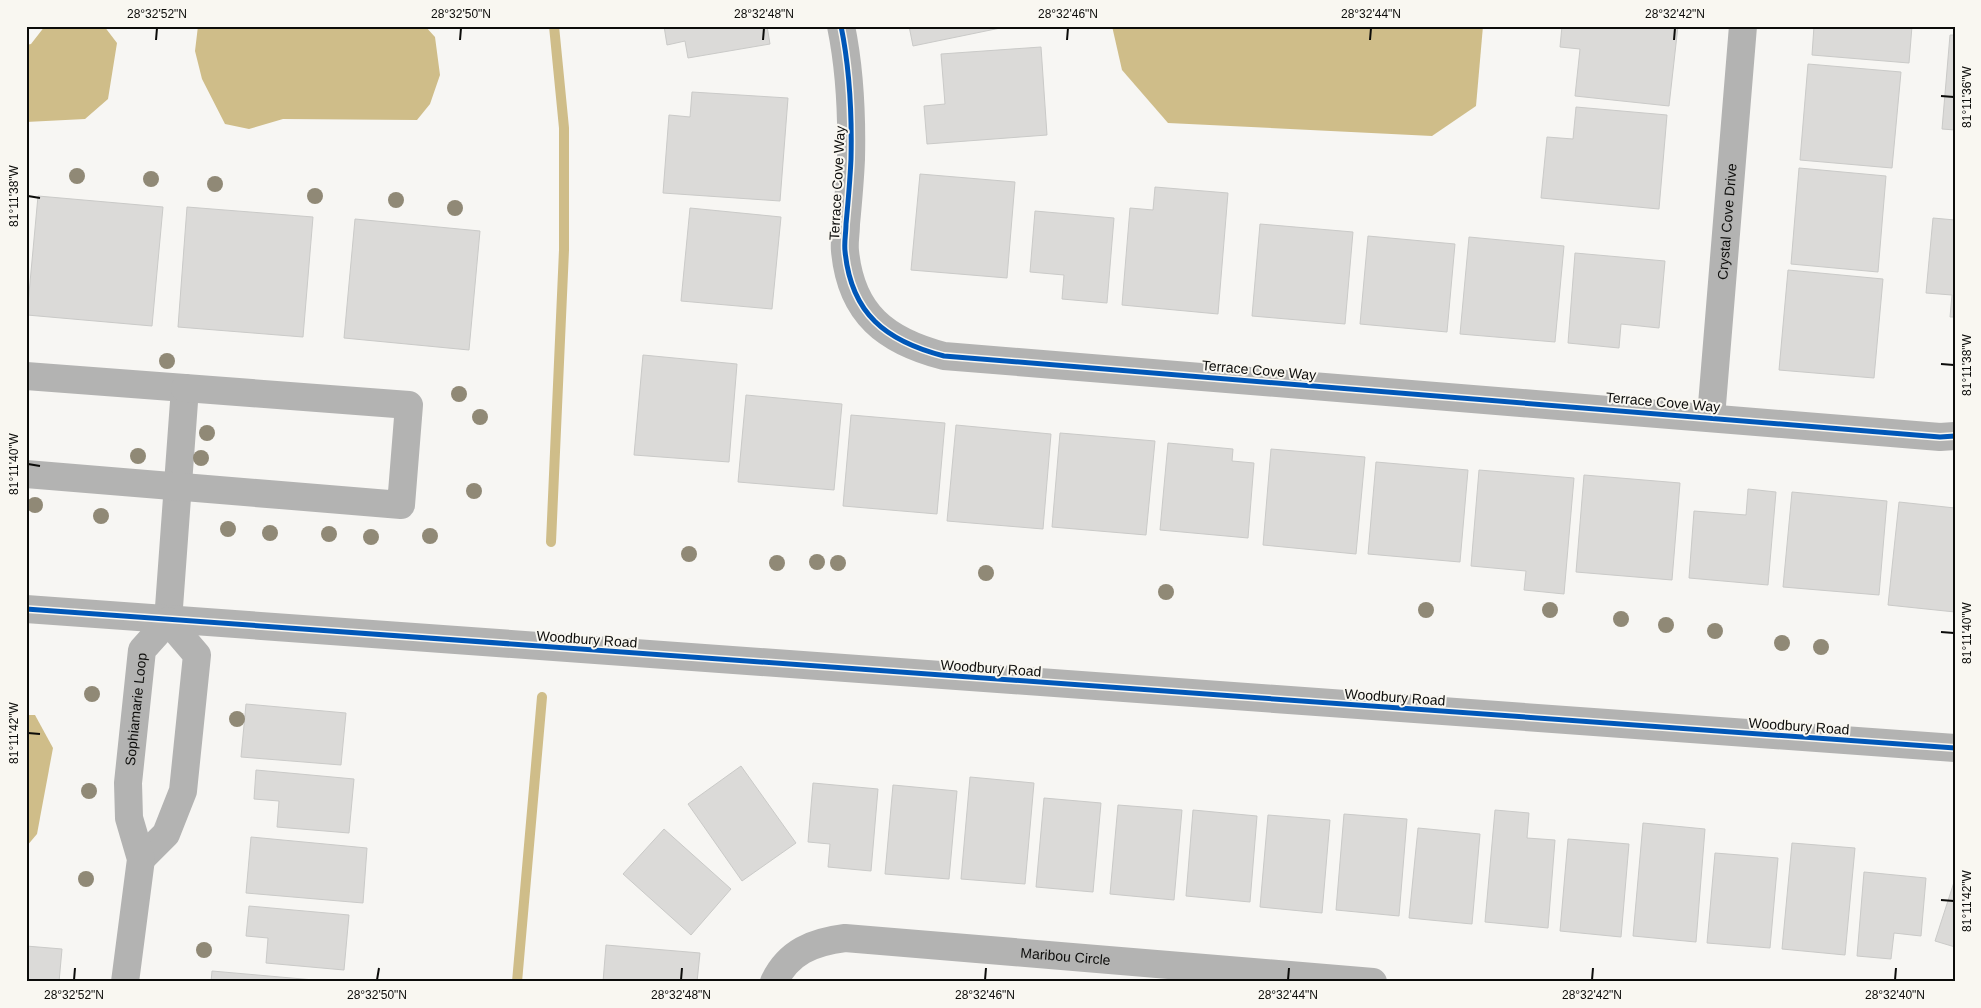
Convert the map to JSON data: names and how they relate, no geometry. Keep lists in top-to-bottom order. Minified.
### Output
{"streets":{"street":["Terrace Cove Way","Crystal Cove Drive","Woodbury Road","Sophiamarie Loop","Maribou Circle"]},"crossings":[["Terrace Cove Way","Crystal Cove Drive"],["Woodbury Road","Sophiamarie Loop"]],"coordinates":["28°32'52\"N","28°32'50\"N","28°32'48\"N","28°32'46\"N","28°32'44\"N","28°32'42\"N","81°11'36\"W","81°11'38\"W","81°11'40\"W","81°11'42\"W","28°32'40\"N"]}
